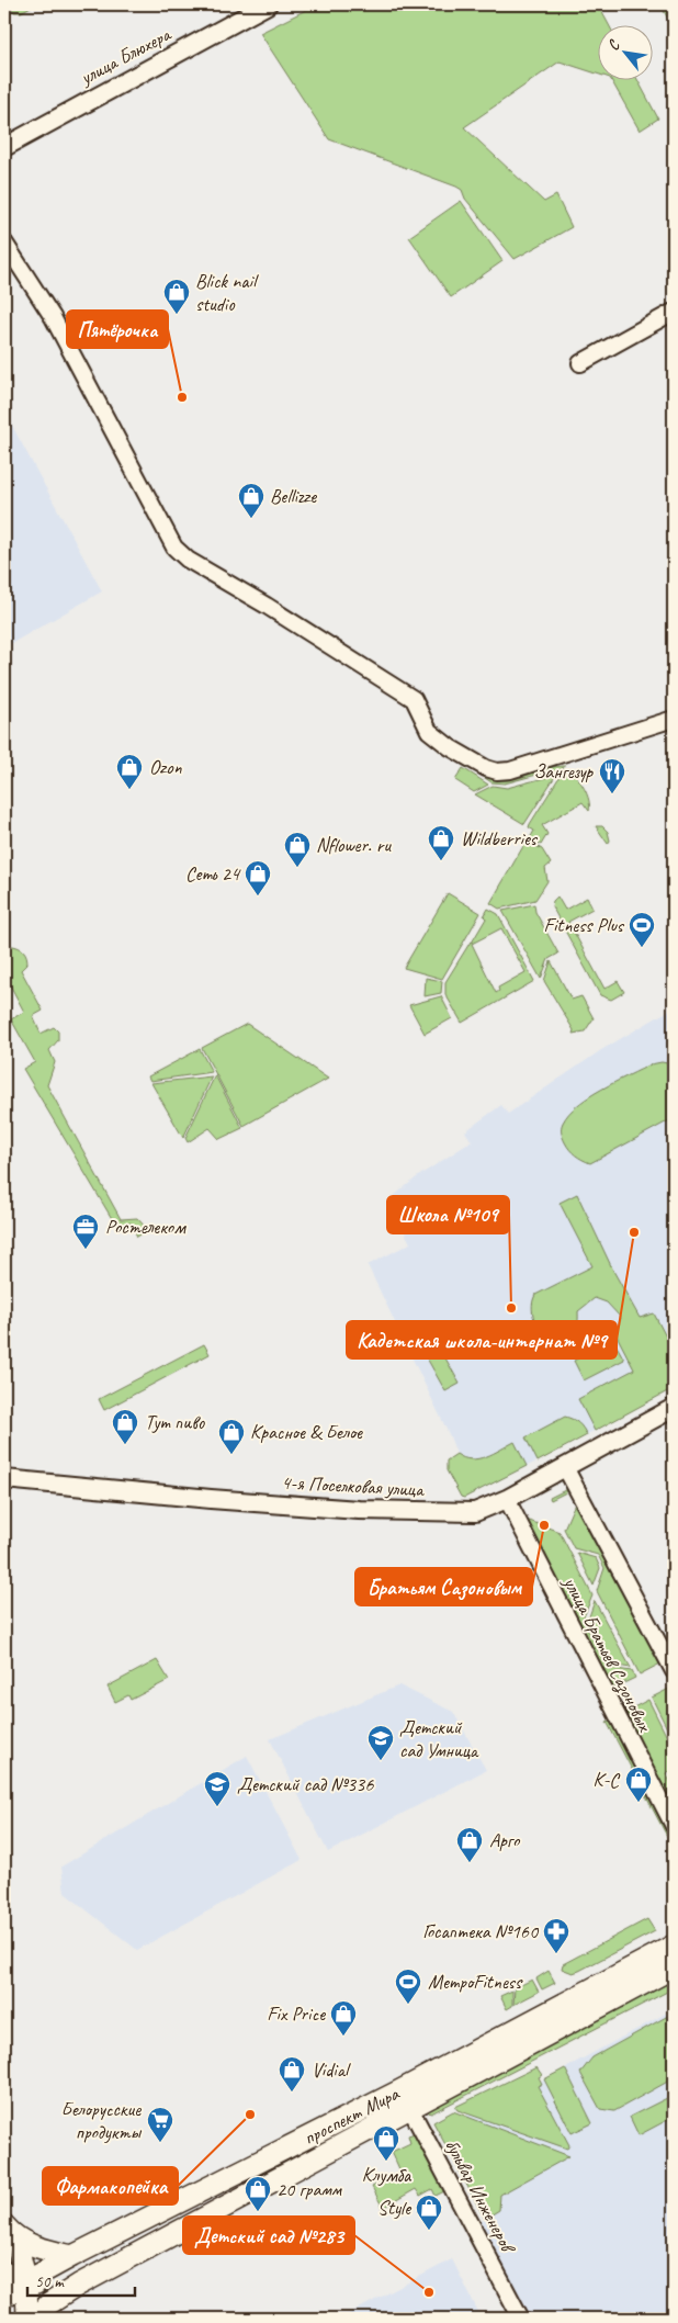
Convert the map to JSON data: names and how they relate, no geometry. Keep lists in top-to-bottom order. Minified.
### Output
{"streets":{"main road":["проспект Мира"],"street":["улица Блюхера","4-я Поселковая улица","улица Братьев Сазоновых","бульвар Инженеров"]},"crossings":[["4-я Поселковая улица","улица Братьев Сазоновых"],["проспект Мира","бульвар Инженеров"]],"places":{"shop":["Blick nail studio","Bellizze","Ozon","Wildberries","Nflower. ru","Сеть 24","Тут пиво","Красное & Белое","К-С","Арго","Fix Price","Vidial","Клумба","20 грамм","Style"],"other":["Пятёрочка","Кадетская школа-интернат №9","Школа №109","Братьям Сазоновым","Фармакопейка","Детский сад №283"],"restaurant":["Зангезур"],"sports":["Fitness Plus","МетроFitness"],"office":["Ростелеком"],"school or university":["Детский сад Умница","Детский сад №336"],"pharmacy":["Госаптека №160"],"supermarket":["Белорусские продукты"]},"scale_bar":"50 m","north":"top left"}
